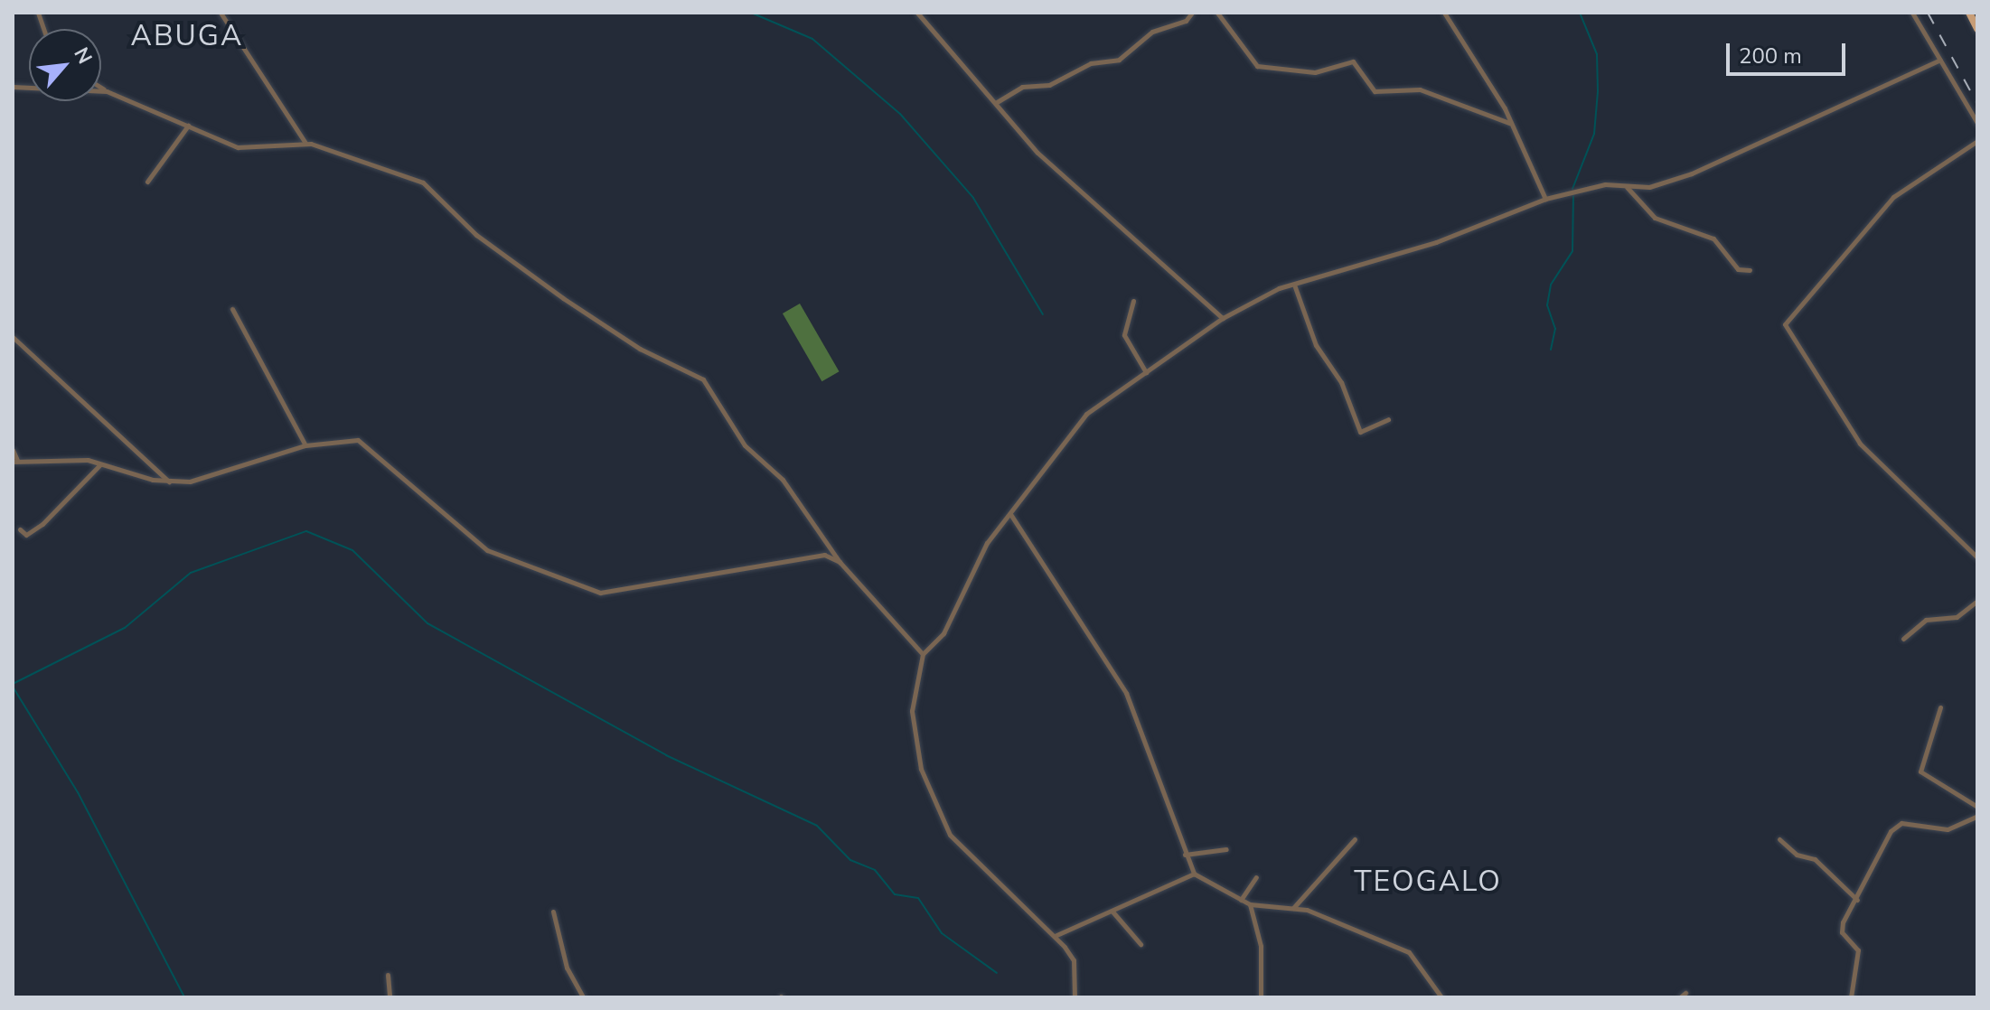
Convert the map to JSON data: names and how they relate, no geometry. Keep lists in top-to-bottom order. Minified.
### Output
{"districts":["ABUGA","TEOGALO"],"scale_bar":"200 m","north":"top right"}
